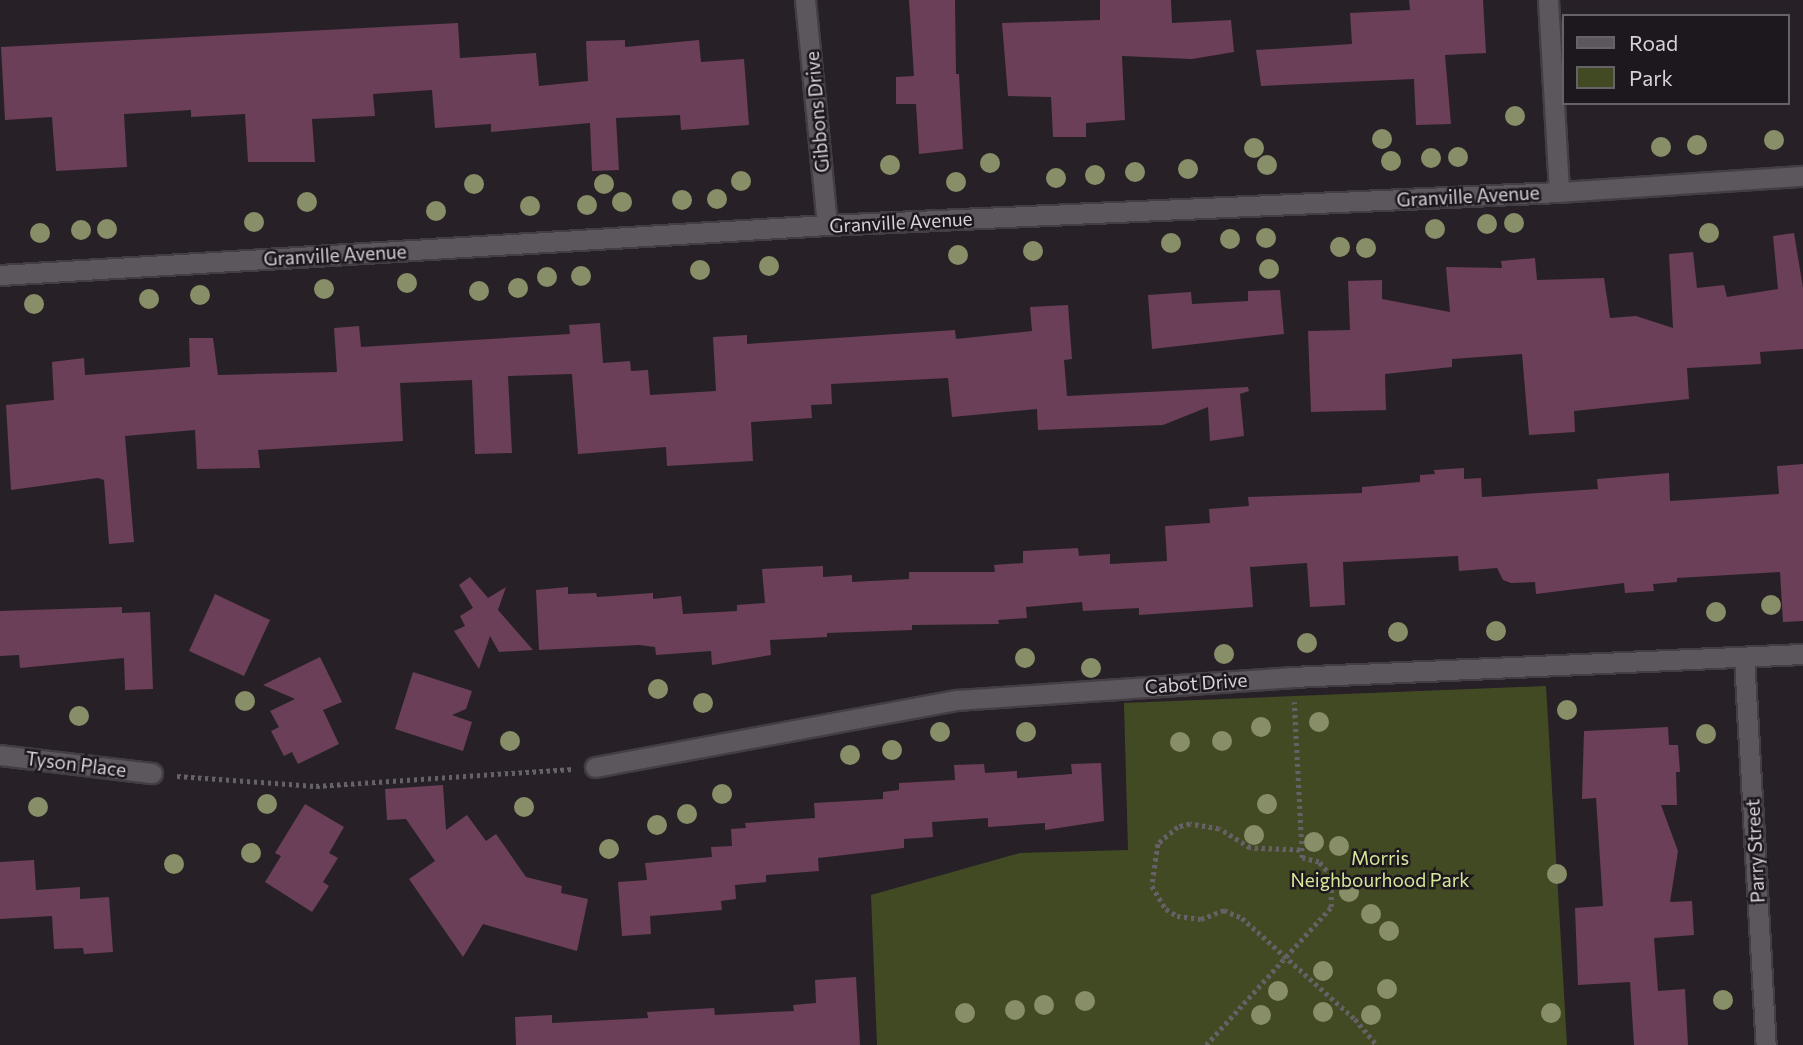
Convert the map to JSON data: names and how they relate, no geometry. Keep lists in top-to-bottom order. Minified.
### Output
{"streets":{"street":["Gibbons Drive","Granville Avenue","Cabot Drive","Tyson Place","Parry Street"]},"crossings":[["Gibbons Drive","Granville Avenue"],["Cabot Drive","Parry Street"]],"parks":["Morris Neighbourhood Park"],"legend":["Road","Park"]}
